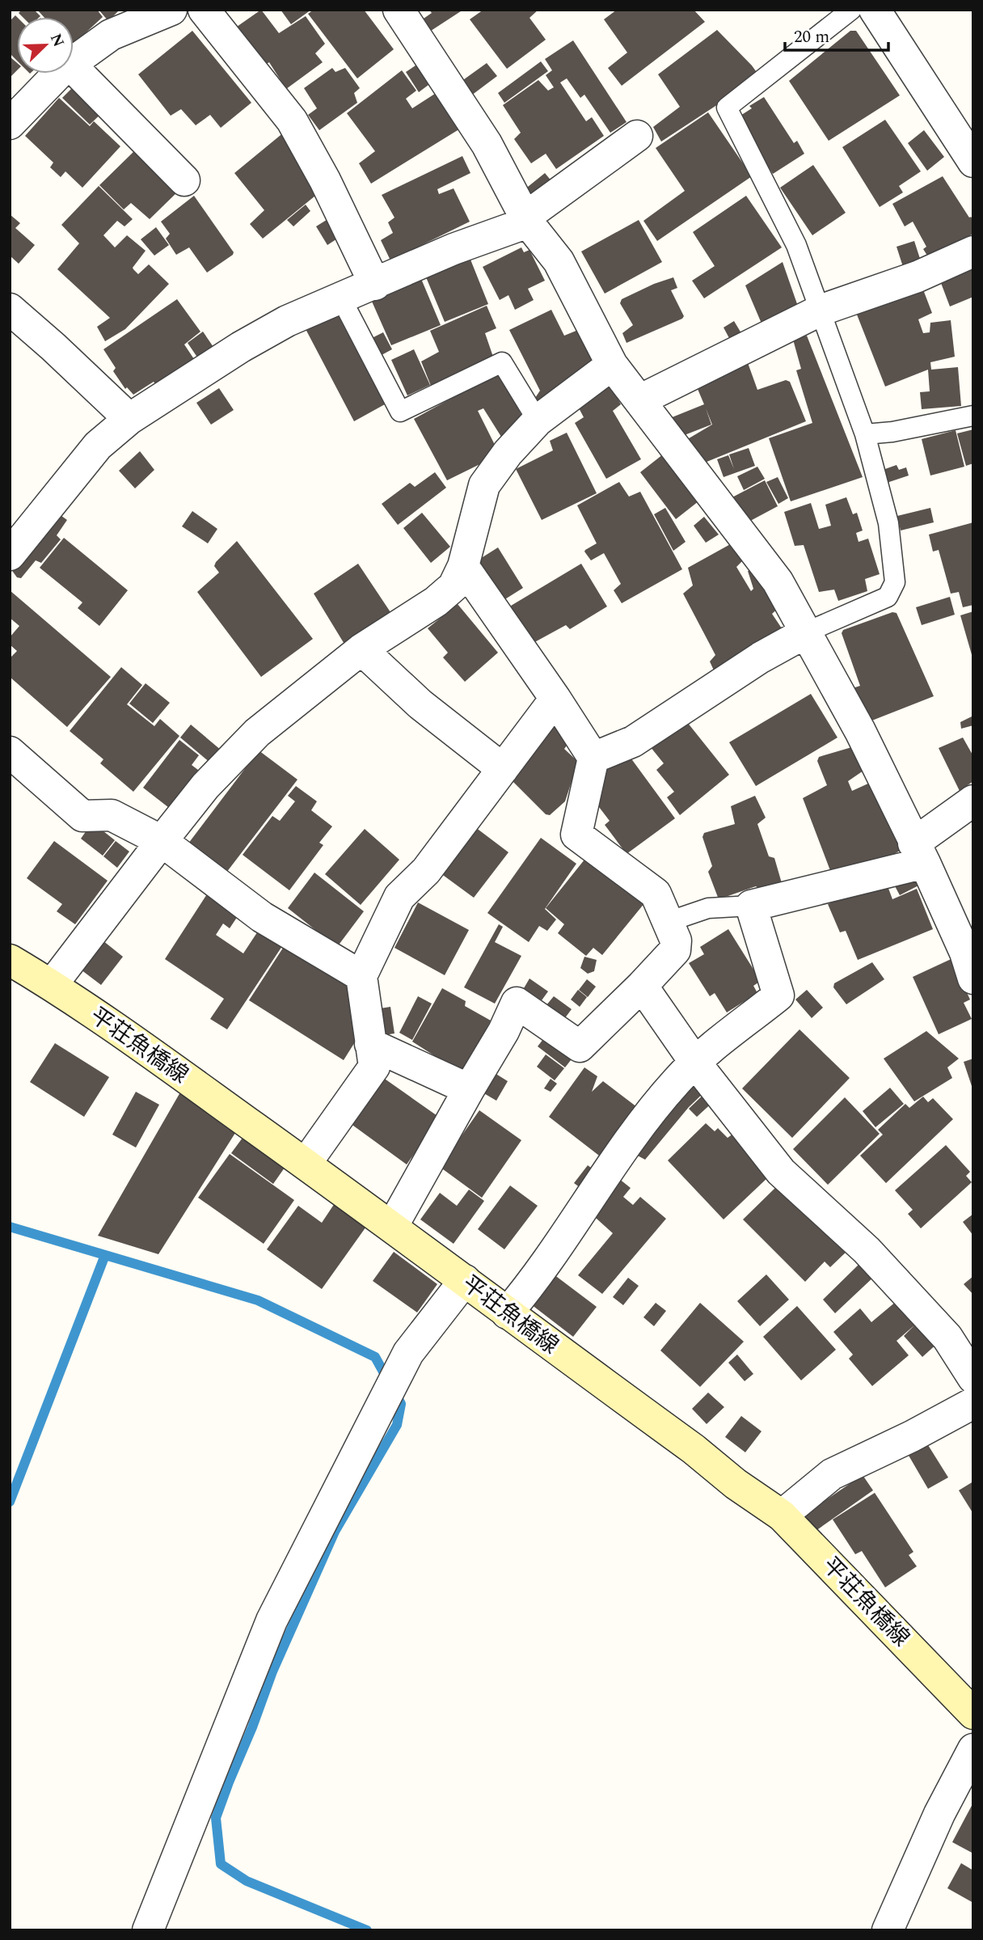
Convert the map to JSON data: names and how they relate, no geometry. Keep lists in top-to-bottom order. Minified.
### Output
{"streets":{"main road":["平荘魚橋線"]},"scale_bar":"20 m","north":"top right"}
